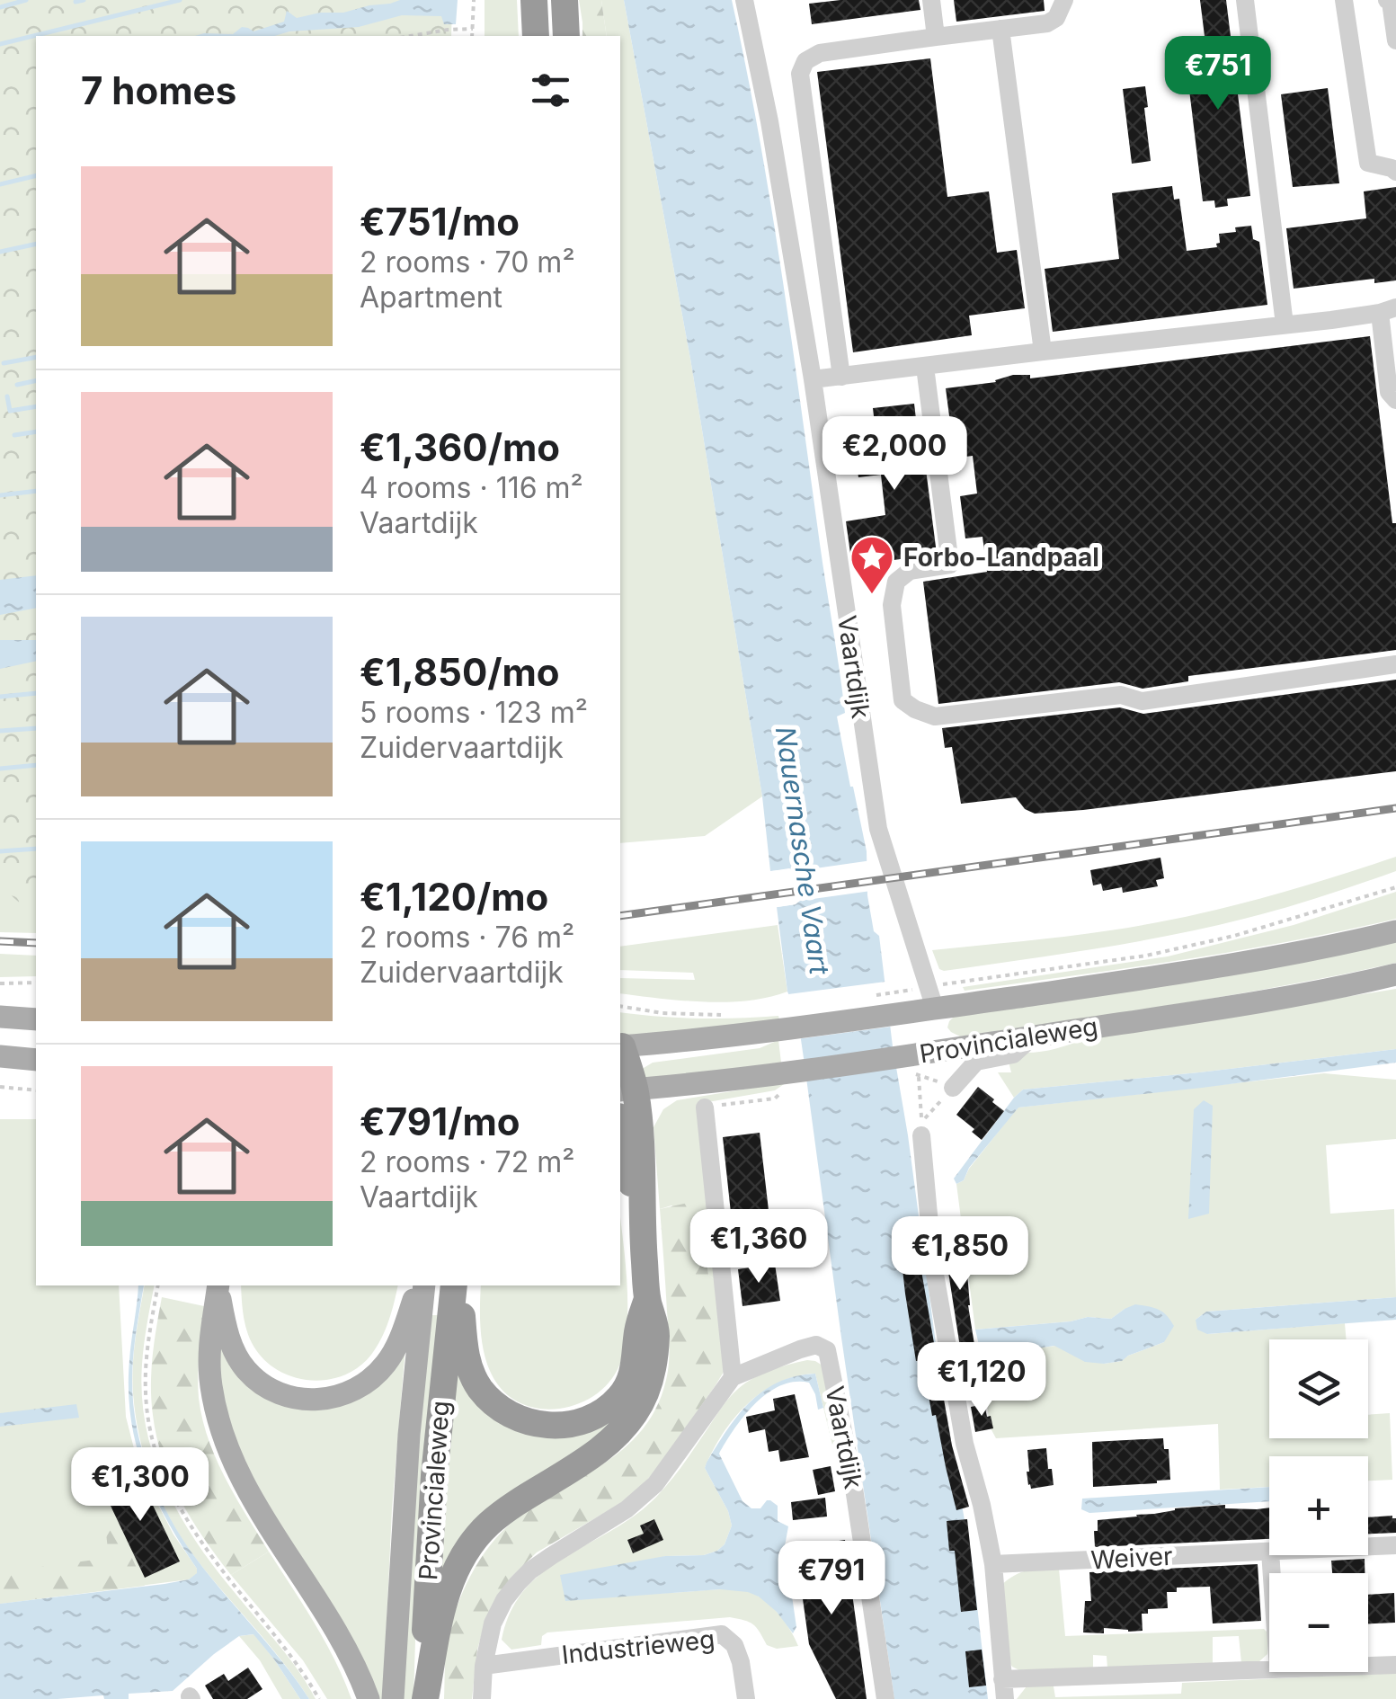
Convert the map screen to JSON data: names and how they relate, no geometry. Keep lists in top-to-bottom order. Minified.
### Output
{"streets":{"highway":["Provincialeweg"],"street":["Vaartdijk","Weiver","Industrieweg"]},"crossings":[["Vaartdijk","Provincialeweg"]],"water":["Nauernasche Vaart"],"places":{"place":["Forbo-Landpaal"]},"page":{"price":["€751","€2,000","€1,360","€1,850","€1,120","€1,300","€791"],"heading":"7 homes","list":[{"name":"€751/mo","note":"2 rooms · 70 m² · Apartment"},{"name":"€1,360/mo","note":"4 rooms · 116 m² · Vaartdijk"},{"name":"€1,850/mo","note":"5 rooms · 123 m² · Zuidervaartdijk"},{"name":"€1,120/mo","note":"2 rooms · 76 m² · Zuidervaartdijk"},{"name":"€791/mo","note":"2 rooms · 72 m² · Vaartdijk"}],"map_buttons":["+","−"]}}
